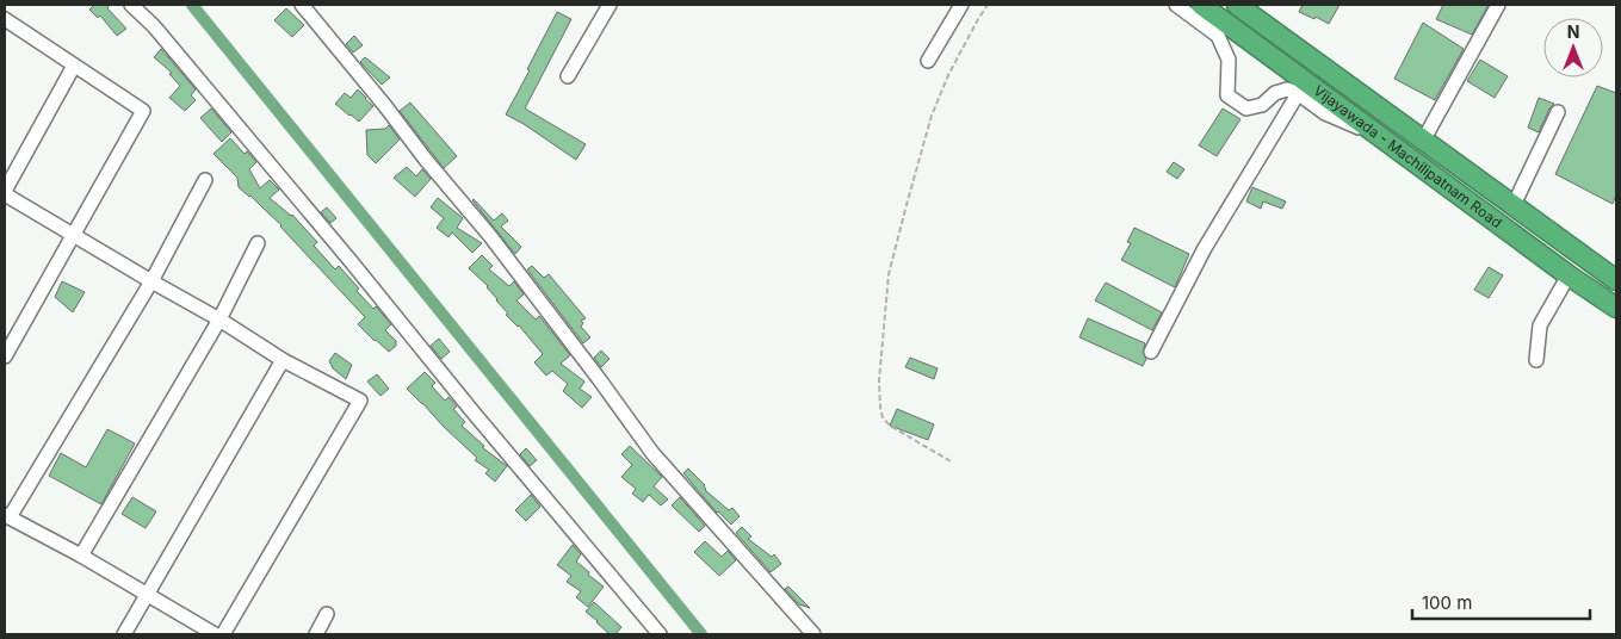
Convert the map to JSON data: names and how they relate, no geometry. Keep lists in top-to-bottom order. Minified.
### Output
{"streets":{"highway":["Vijayawada - Machilipatnam Road"]},"scale_bar":"100 m","north":"top"}
